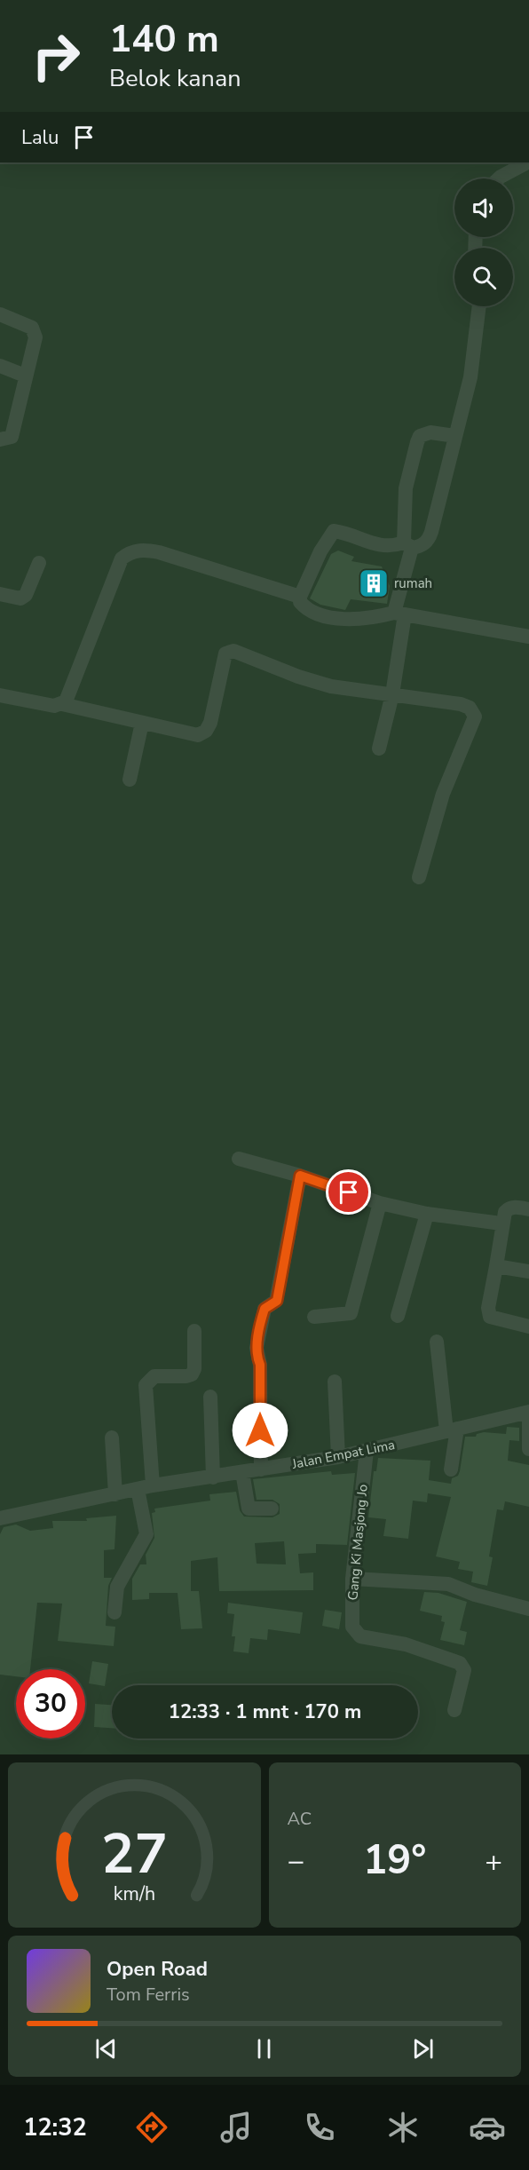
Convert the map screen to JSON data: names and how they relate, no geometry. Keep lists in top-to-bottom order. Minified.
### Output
{"streets":{"street":["Jalan Empat Lima","Gang Ki Masjong Jo"]},"crossings":[["Jalan Empat Lima","Gang Ki Masjong Jo"]],"places":{"building":["rumah"]},"page":{"turn":["140 m","Belok kanan"],"then":"Lalu","limit":"30","trip":"12:33 · 1 mnt · 170 m","tile":"AC","heat":["−","19°","+"],"song":["Open Road","Tom Ferris"],"tabs":"12:32","gauge":["27","km/h"]}}
